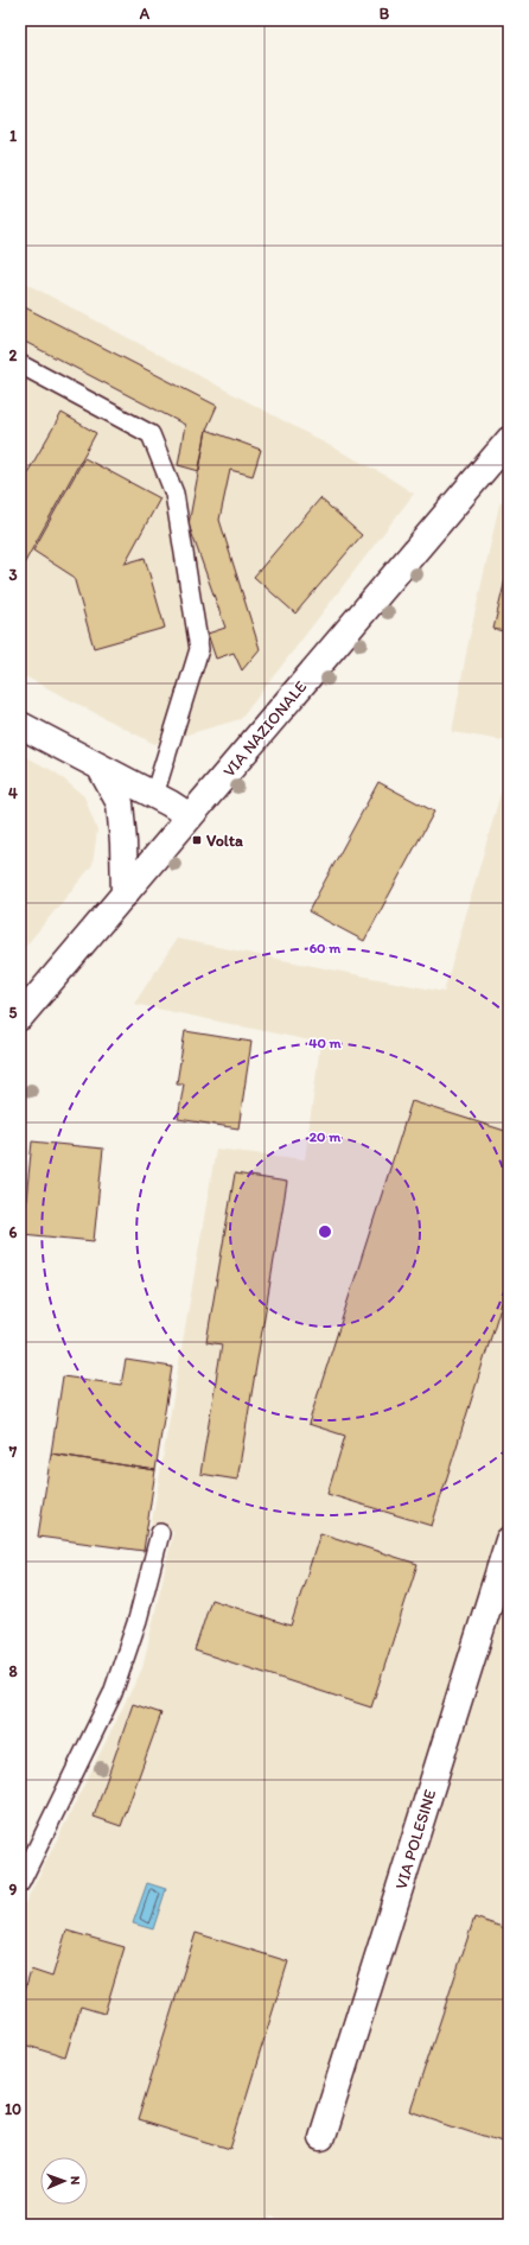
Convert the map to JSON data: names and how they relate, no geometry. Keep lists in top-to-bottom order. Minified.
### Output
{"streets":{"street":["VIA NAZIONALE","VIA POLESINE"]},"places":{"transit":["Volta"]},"north":"right","grid":{"columns":["A","B"],"rows":["1","2","3","4","5","6","7","8","9","10"]},"rings":["60 m","40 m","20 m"]}
